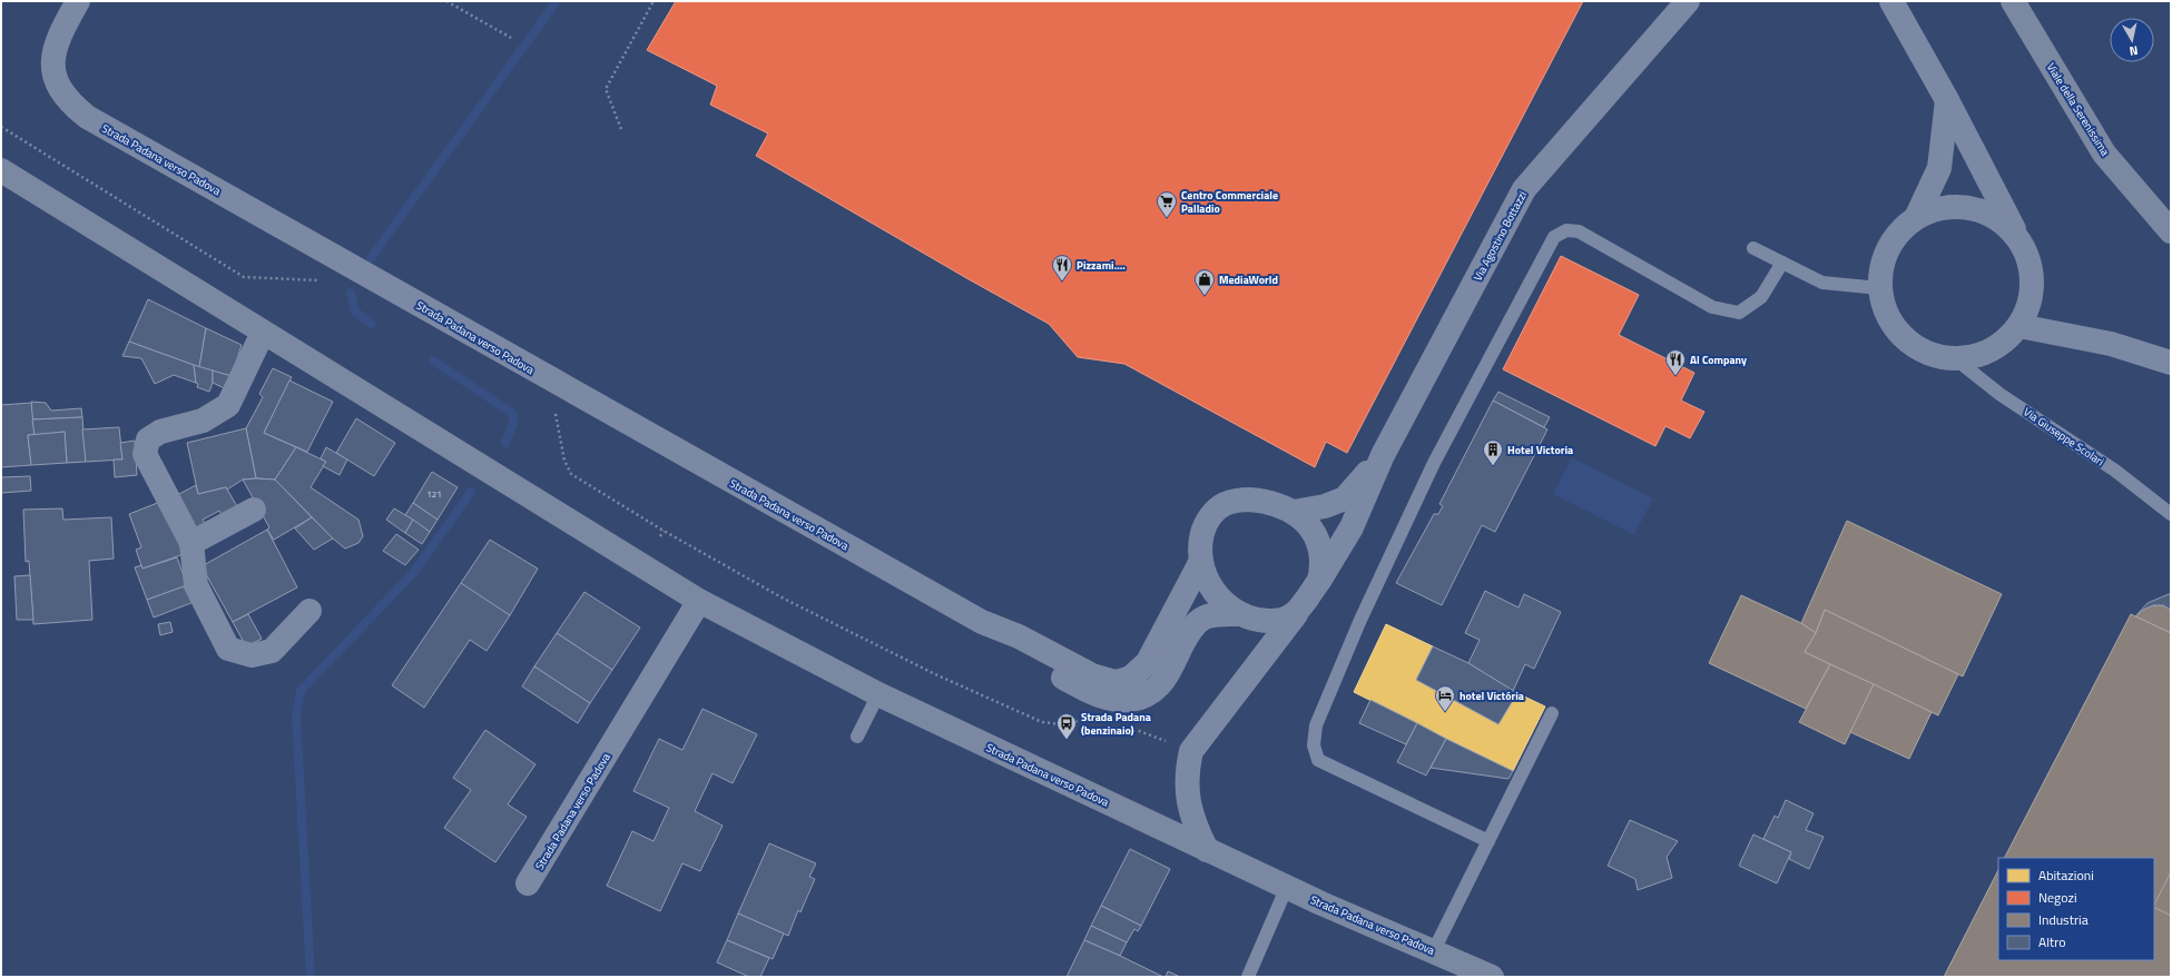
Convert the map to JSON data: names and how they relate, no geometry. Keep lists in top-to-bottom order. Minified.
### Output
{"streets":{"main road":["Viale della Serenissima","Strada Padana verso Padova"],"street":["Via Agostino Bottazzi","Via Giuseppe Scolari"]},"crossings":[["Strada Padana verso Padova","Via Agostino Bottazzi"]],"places":{"supermarket":["Centro Commerciale Palladio"],"restaurant":["Pizzami....","Al Company"],"shop":["MediaWorld"],"building":["Hotel Victoria"],"hotel":["hotel Victória"],"bus stop":["Strada Padana (benzinaio)"]},"house_numbers":["121"],"legend":["Abitazioni","Negozi","Industria","Altro"],"north":"bottom"}
